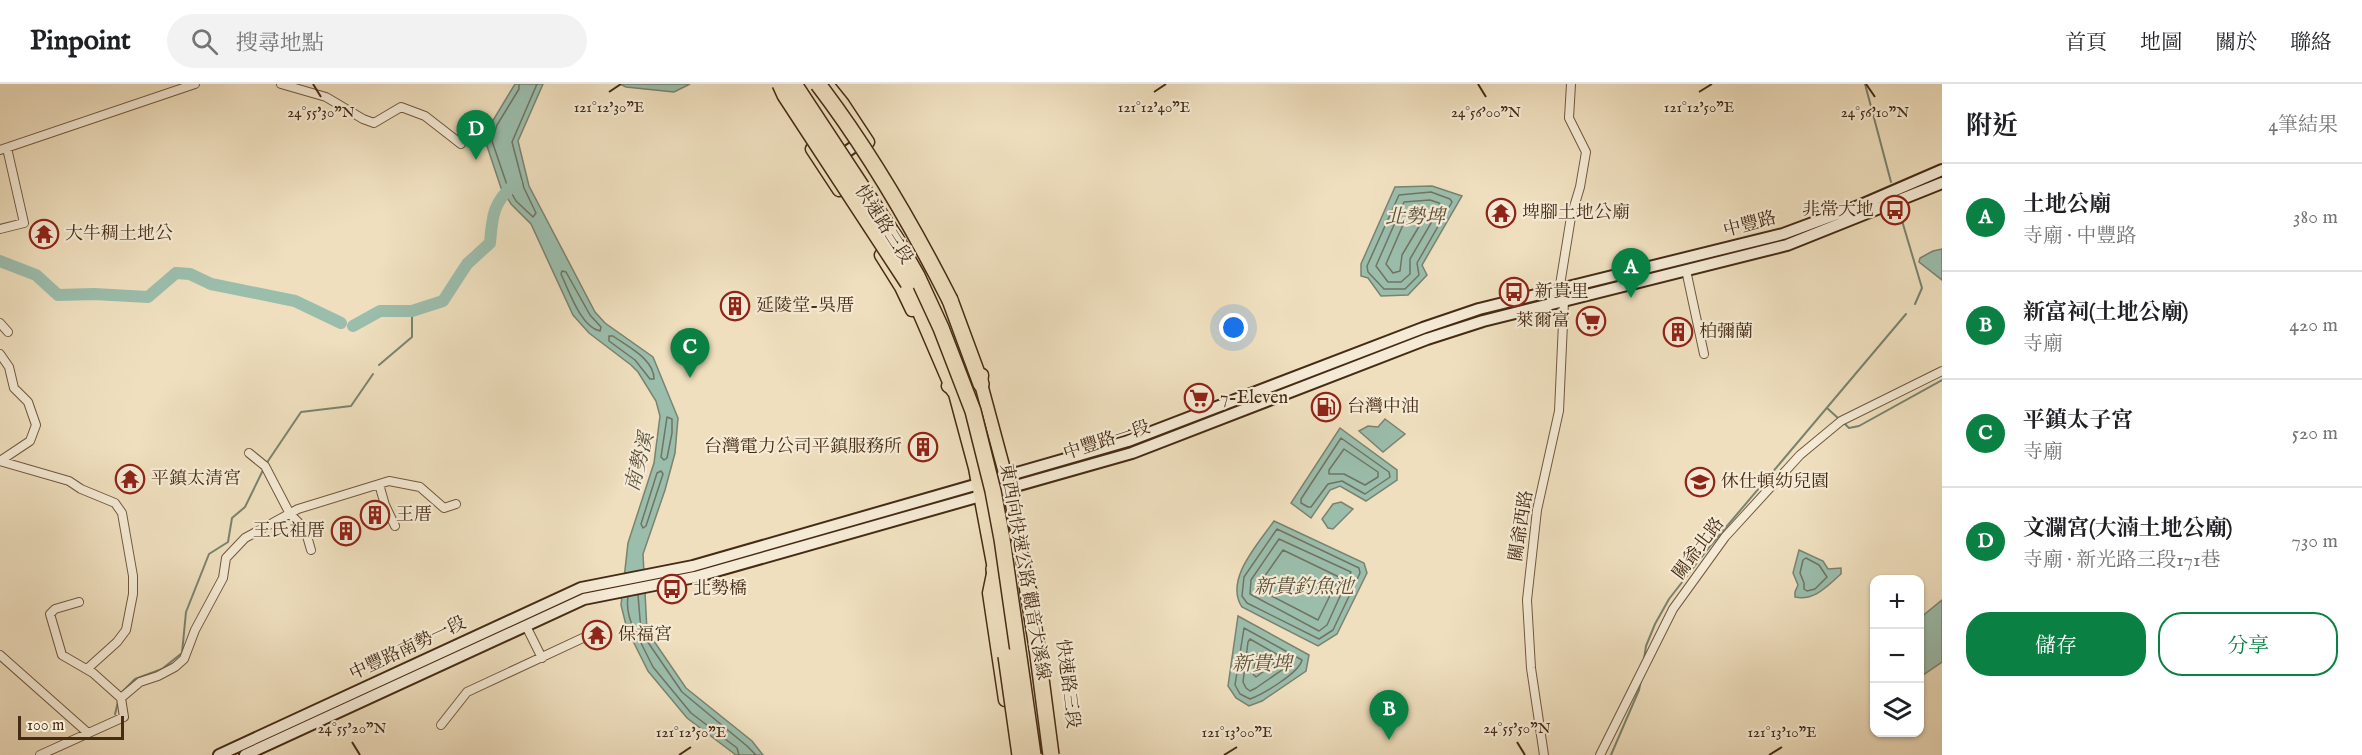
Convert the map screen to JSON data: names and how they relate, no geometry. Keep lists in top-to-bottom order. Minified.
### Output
{"streets":{"highway":["東西向快速公路 觀音大溪線"],"main road":["快速路三段","中豐路","中豐路一段","中豐路南勢一段"],"street":["關爺西路","關爺北路"]},"crossings":[["快速路三段","中豐路一段"],["快速路三段","東西向快速公路 觀音大溪線"],["中豐路","中豐路一段"],["中豐路","關爺西路"],["中豐路一段","關爺西路"],["中豐路一段","中豐路南勢一段"]],"water":["北勢埤","南勢溪","新貴釣魚池","新貴埤"],"places":{"bus stop":["非常大地","新貴里","北勢橋"],"temple":["埤腳土地公廟","大牛稠土地公","平鎮太清宮","保福宮"],"building":["延陵堂-吳厝","柏彌蘭","台灣電力公司平鎮服務所","王厝","王氏祖厝"],"supermarket":["萊爾富","7-Eleven"],"fuel station":["台灣中油"],"school or university":["休仕頓幼兒園"]},"scale_bar":"100 m","page":{"header":"Pinpoint","search":"搜尋地點","nav":["首頁","地圖","關於","聯絡"],"heading":["附近","4筆結果"],"pins":["D","A","C","B"],"list":[{"mark":"A","name":"土地公廟","note":"寺廟 · 中豐路","value":"380 m"},{"mark":"B","name":"新富祠(土地公廟)","note":"寺廟","value":"420 m"},{"mark":"C","name":"平鎮太子宮","note":"寺廟","value":"520 m"},{"mark":"D","name":"文瀾宮(大湳土地公廟)","note":"寺廟 · 新光路三段171巷","value":"730 m"}],"map_buttons":["+","−"],"buttons":["儲存","分享"],"scale":"100 m"},"coordinates":["121°12'30\"E","121°12'50\"E","121°12'40\"E","24°55'30\"N","24°56'00\"N","24°56'10\"N","24°55'20\"N","24°55'50\"N","121°13'00\"E","121°13'10\"E"]}
